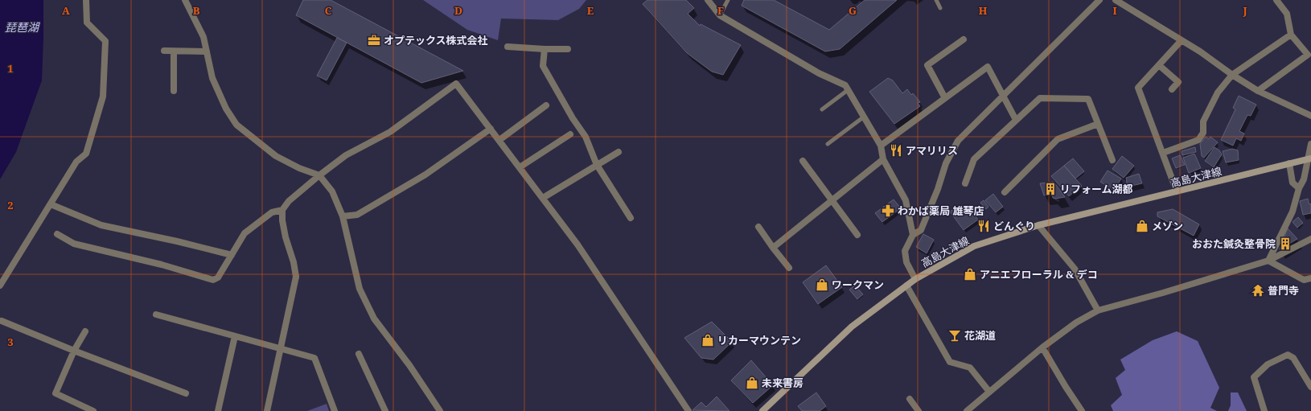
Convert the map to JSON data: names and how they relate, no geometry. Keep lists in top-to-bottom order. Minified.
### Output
{"streets":{"main road":["高島大津線"]},"water":["琵琶湖"],"places":{"office":["オプテックス株式会社"],"restaurant":["アマリリス","どんぐり"],"building":["リフォーム湖都","おおた鍼灸整骨院"],"pharmacy":["わかば薬局 雄琴店"],"shop":["メゾン","アニエフローラル & デコ","ワークマン","リカーマウンテン","未来書房"],"temple":["普門寺"],"bar":["花湖道"]},"grid":{"columns":["A","B","C","D","E","F","G","H","I","J"],"rows":["1","2","3"]}}
